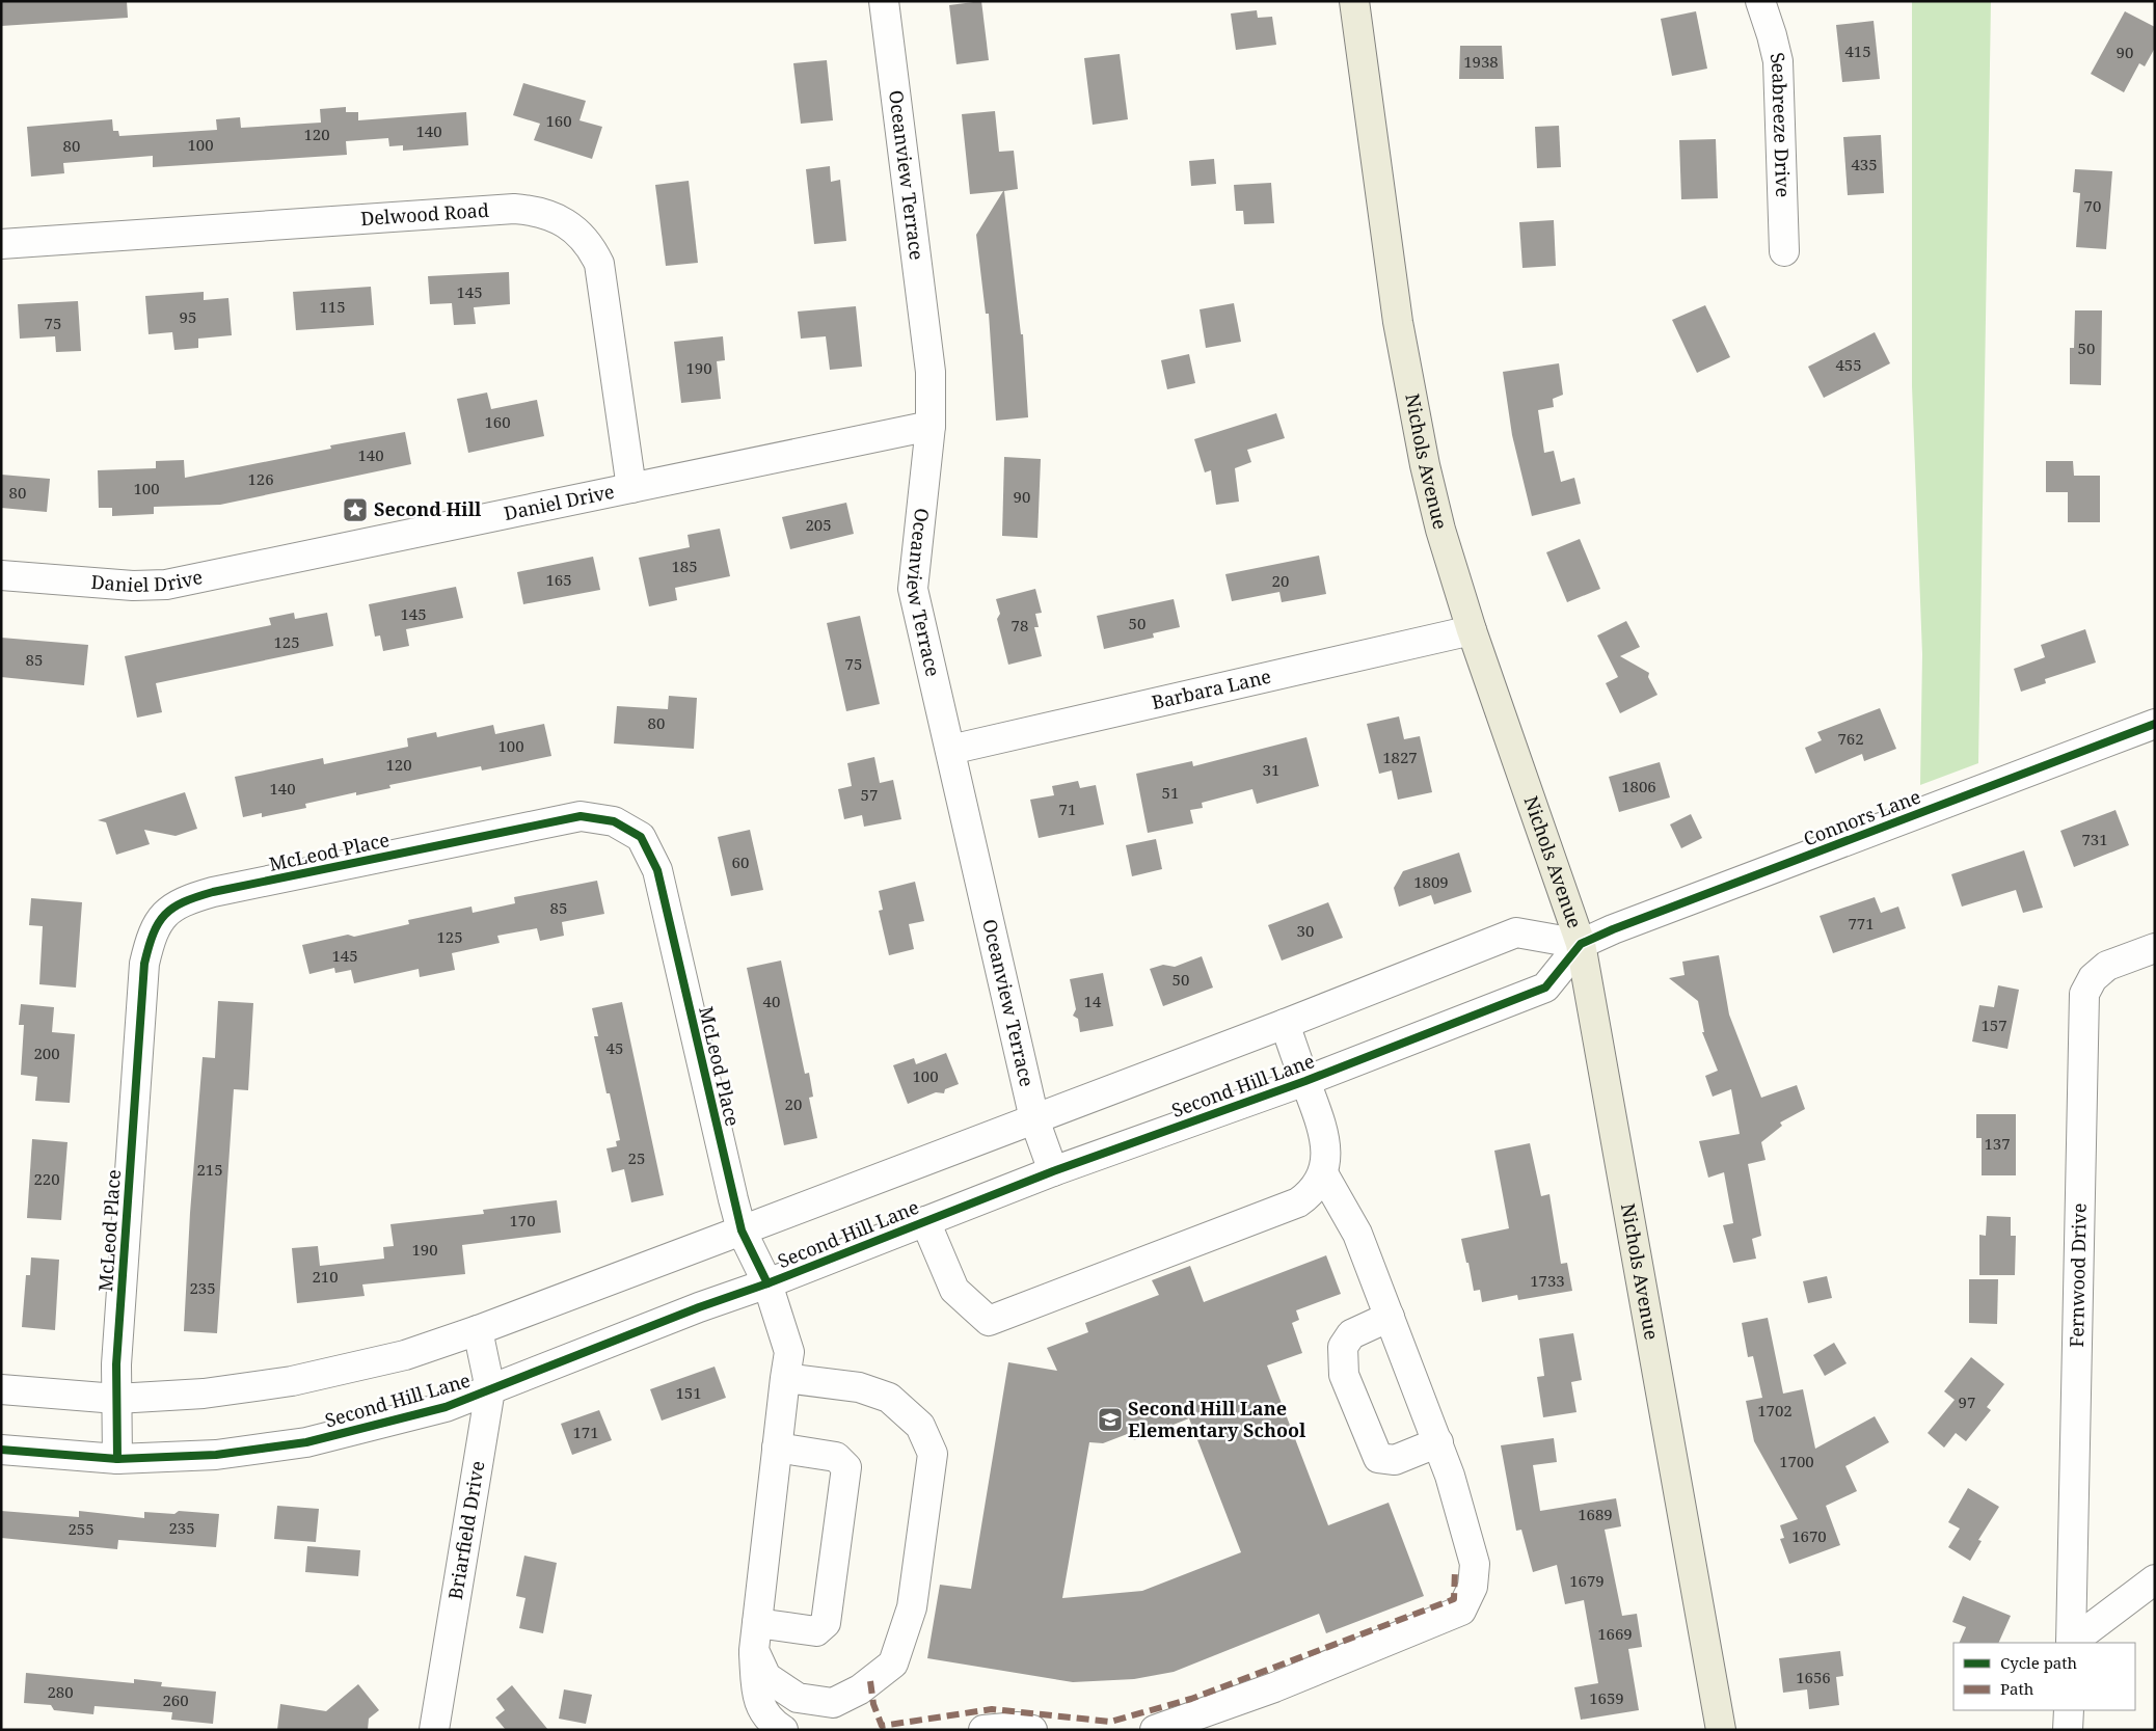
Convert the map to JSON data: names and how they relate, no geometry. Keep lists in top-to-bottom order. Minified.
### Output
{"streets":{"main road":["Nichols Avenue"],"street":["Seabreeze Drive","Oceanview Terrace","Delwood Road","Daniel Drive","Barbara Lane","Connors Lane","McLeod Place","Second Hill Lane","Fernwood Drive","Briarfield Drive"]},"crossings":[["Oceanview Terrace","Daniel Drive"],["Oceanview Terrace","Barbara Lane"],["Oceanview Terrace","Second Hill Lane"],["Delwood Road","Daniel Drive"],["Nichols Avenue","Barbara Lane"],["Nichols Avenue","Connors Lane"],["Nichols Avenue","Second Hill Lane"],["Connors Lane","Second Hill Lane"],["McLeod Place","Second Hill Lane"],["Second Hill Lane","Briarfield Drive"]],"places":{"place":["Second Hill"],"school or university":["Second Hill Lane Elementary School"]},"house_numbers":["415","90","1938","160","140","120","100","80","435","70","145","115","95","75","50","455","190","160","140","126","100","80","90","205","185","165","20","145","50","78","125","85","75","80","762","100","1827","120","31","1806","140","51","57","71","731","60","1809","85","771","30","125","145","50","40","14","157","45","200","100","20","137","25","215","220","170","190","210","1733","235","151","97","1702","171","1700","1689","235","255","1670","1679","1669","1656","280","1659","260"],"legend":["Cycle path","Path"]}
